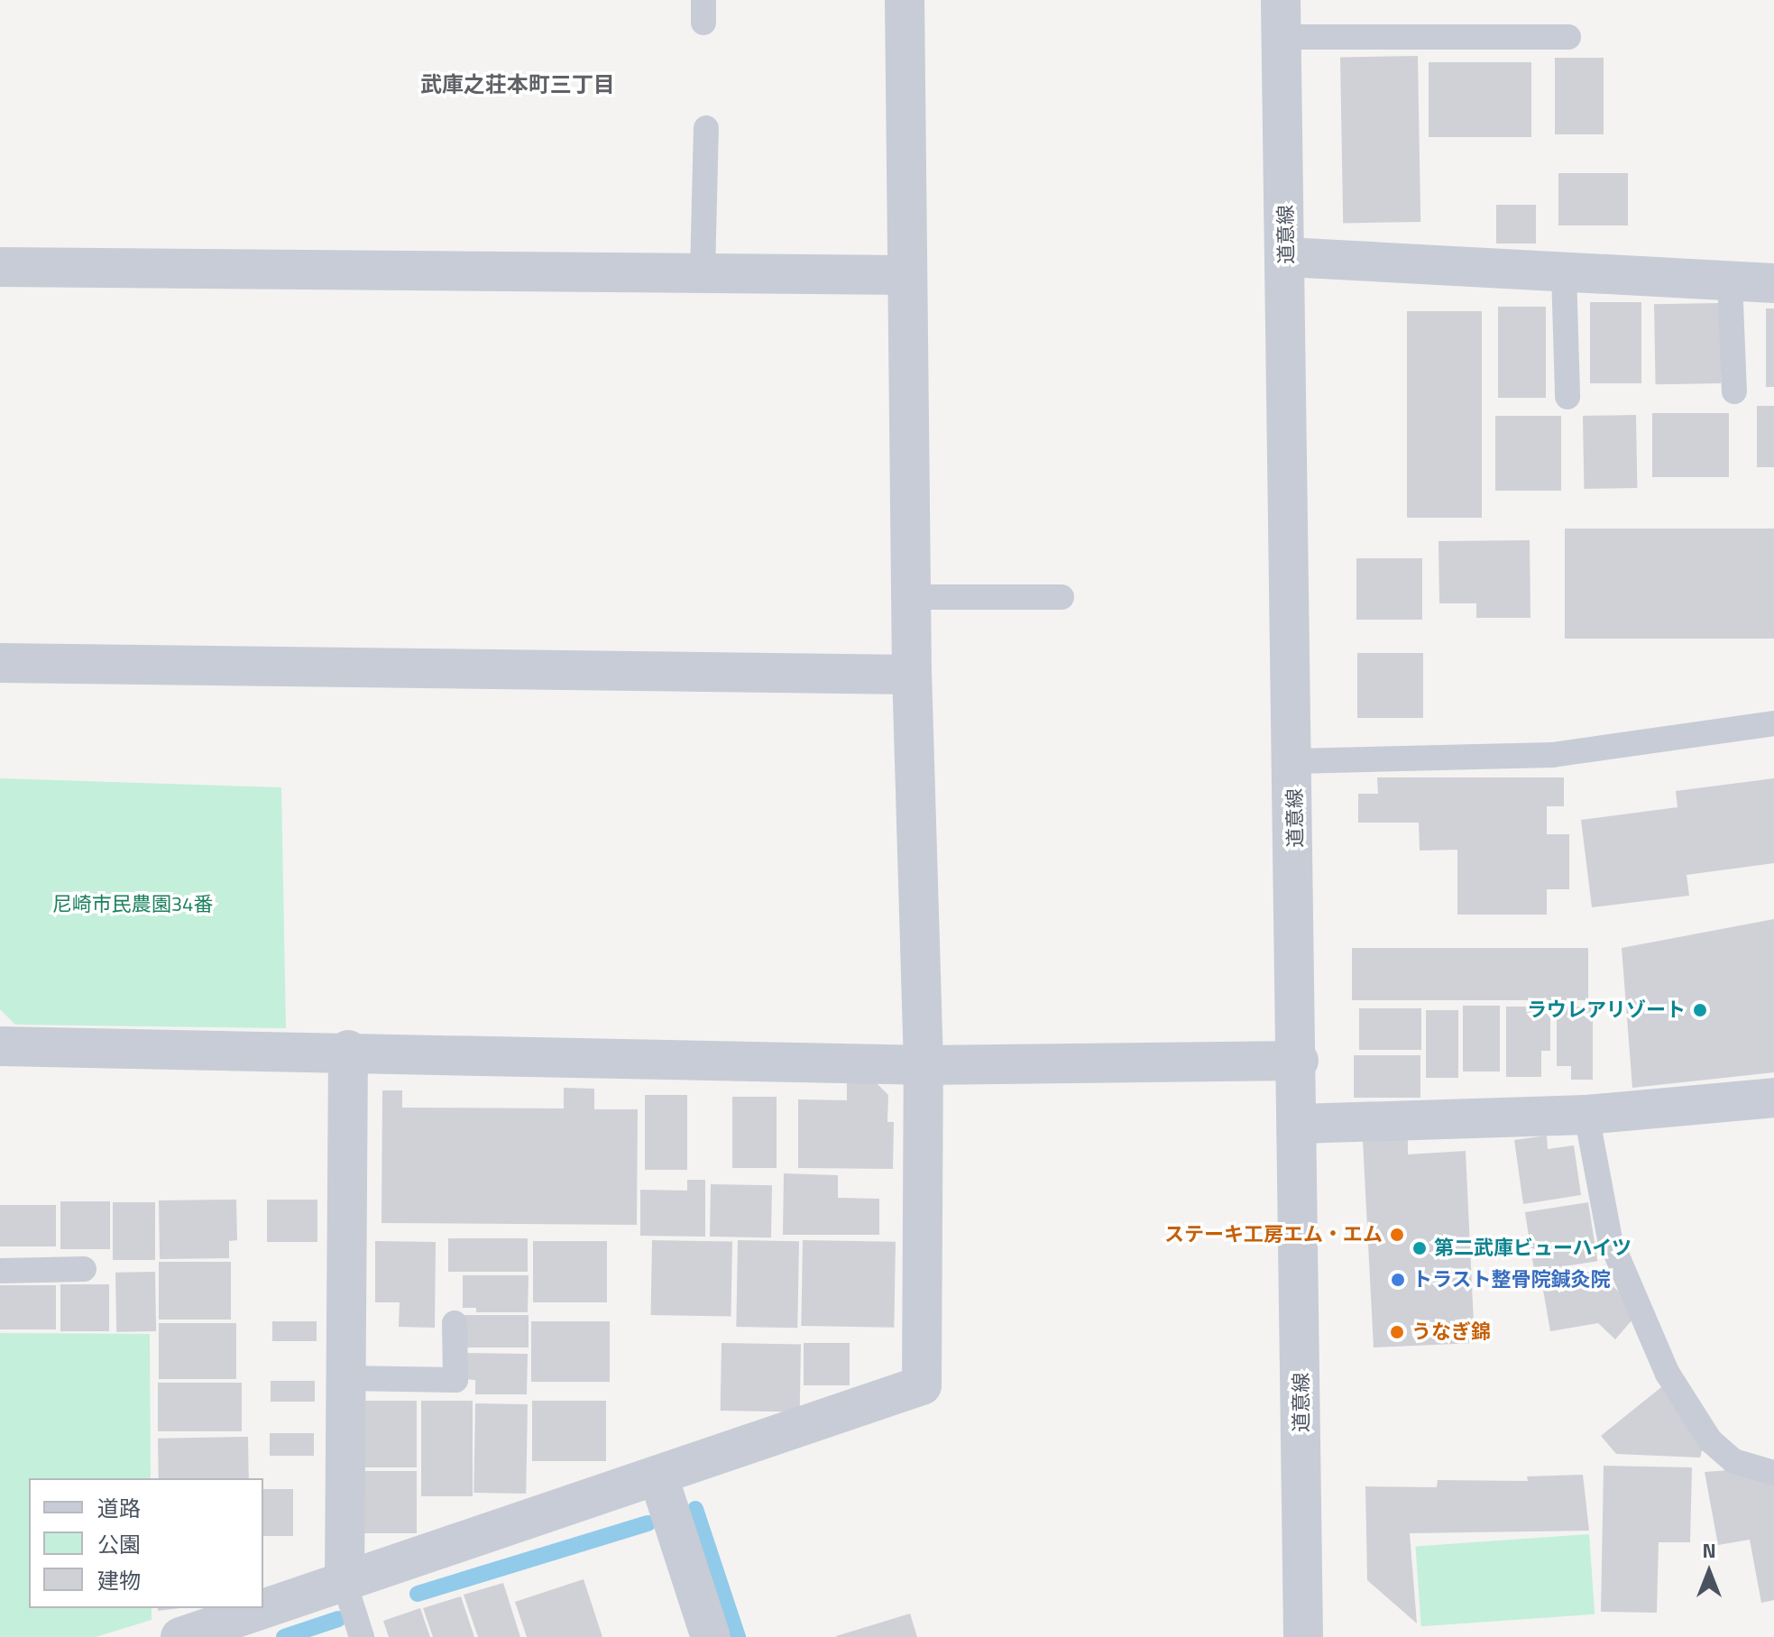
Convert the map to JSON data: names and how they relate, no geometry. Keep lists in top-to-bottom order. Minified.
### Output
{"streets":{"street":["道意線"]},"districts":["武庫之荘本町三丁目"],"parks":["尼崎市民農園34番"],"places":["ラウレアリゾート","ステーキ工房エム・エム","第二武庫ビューハイツ","トラスト整骨院鍼灸院","うなぎ錦"],"legend":["道路","公園","建物"],"north":"top"}
